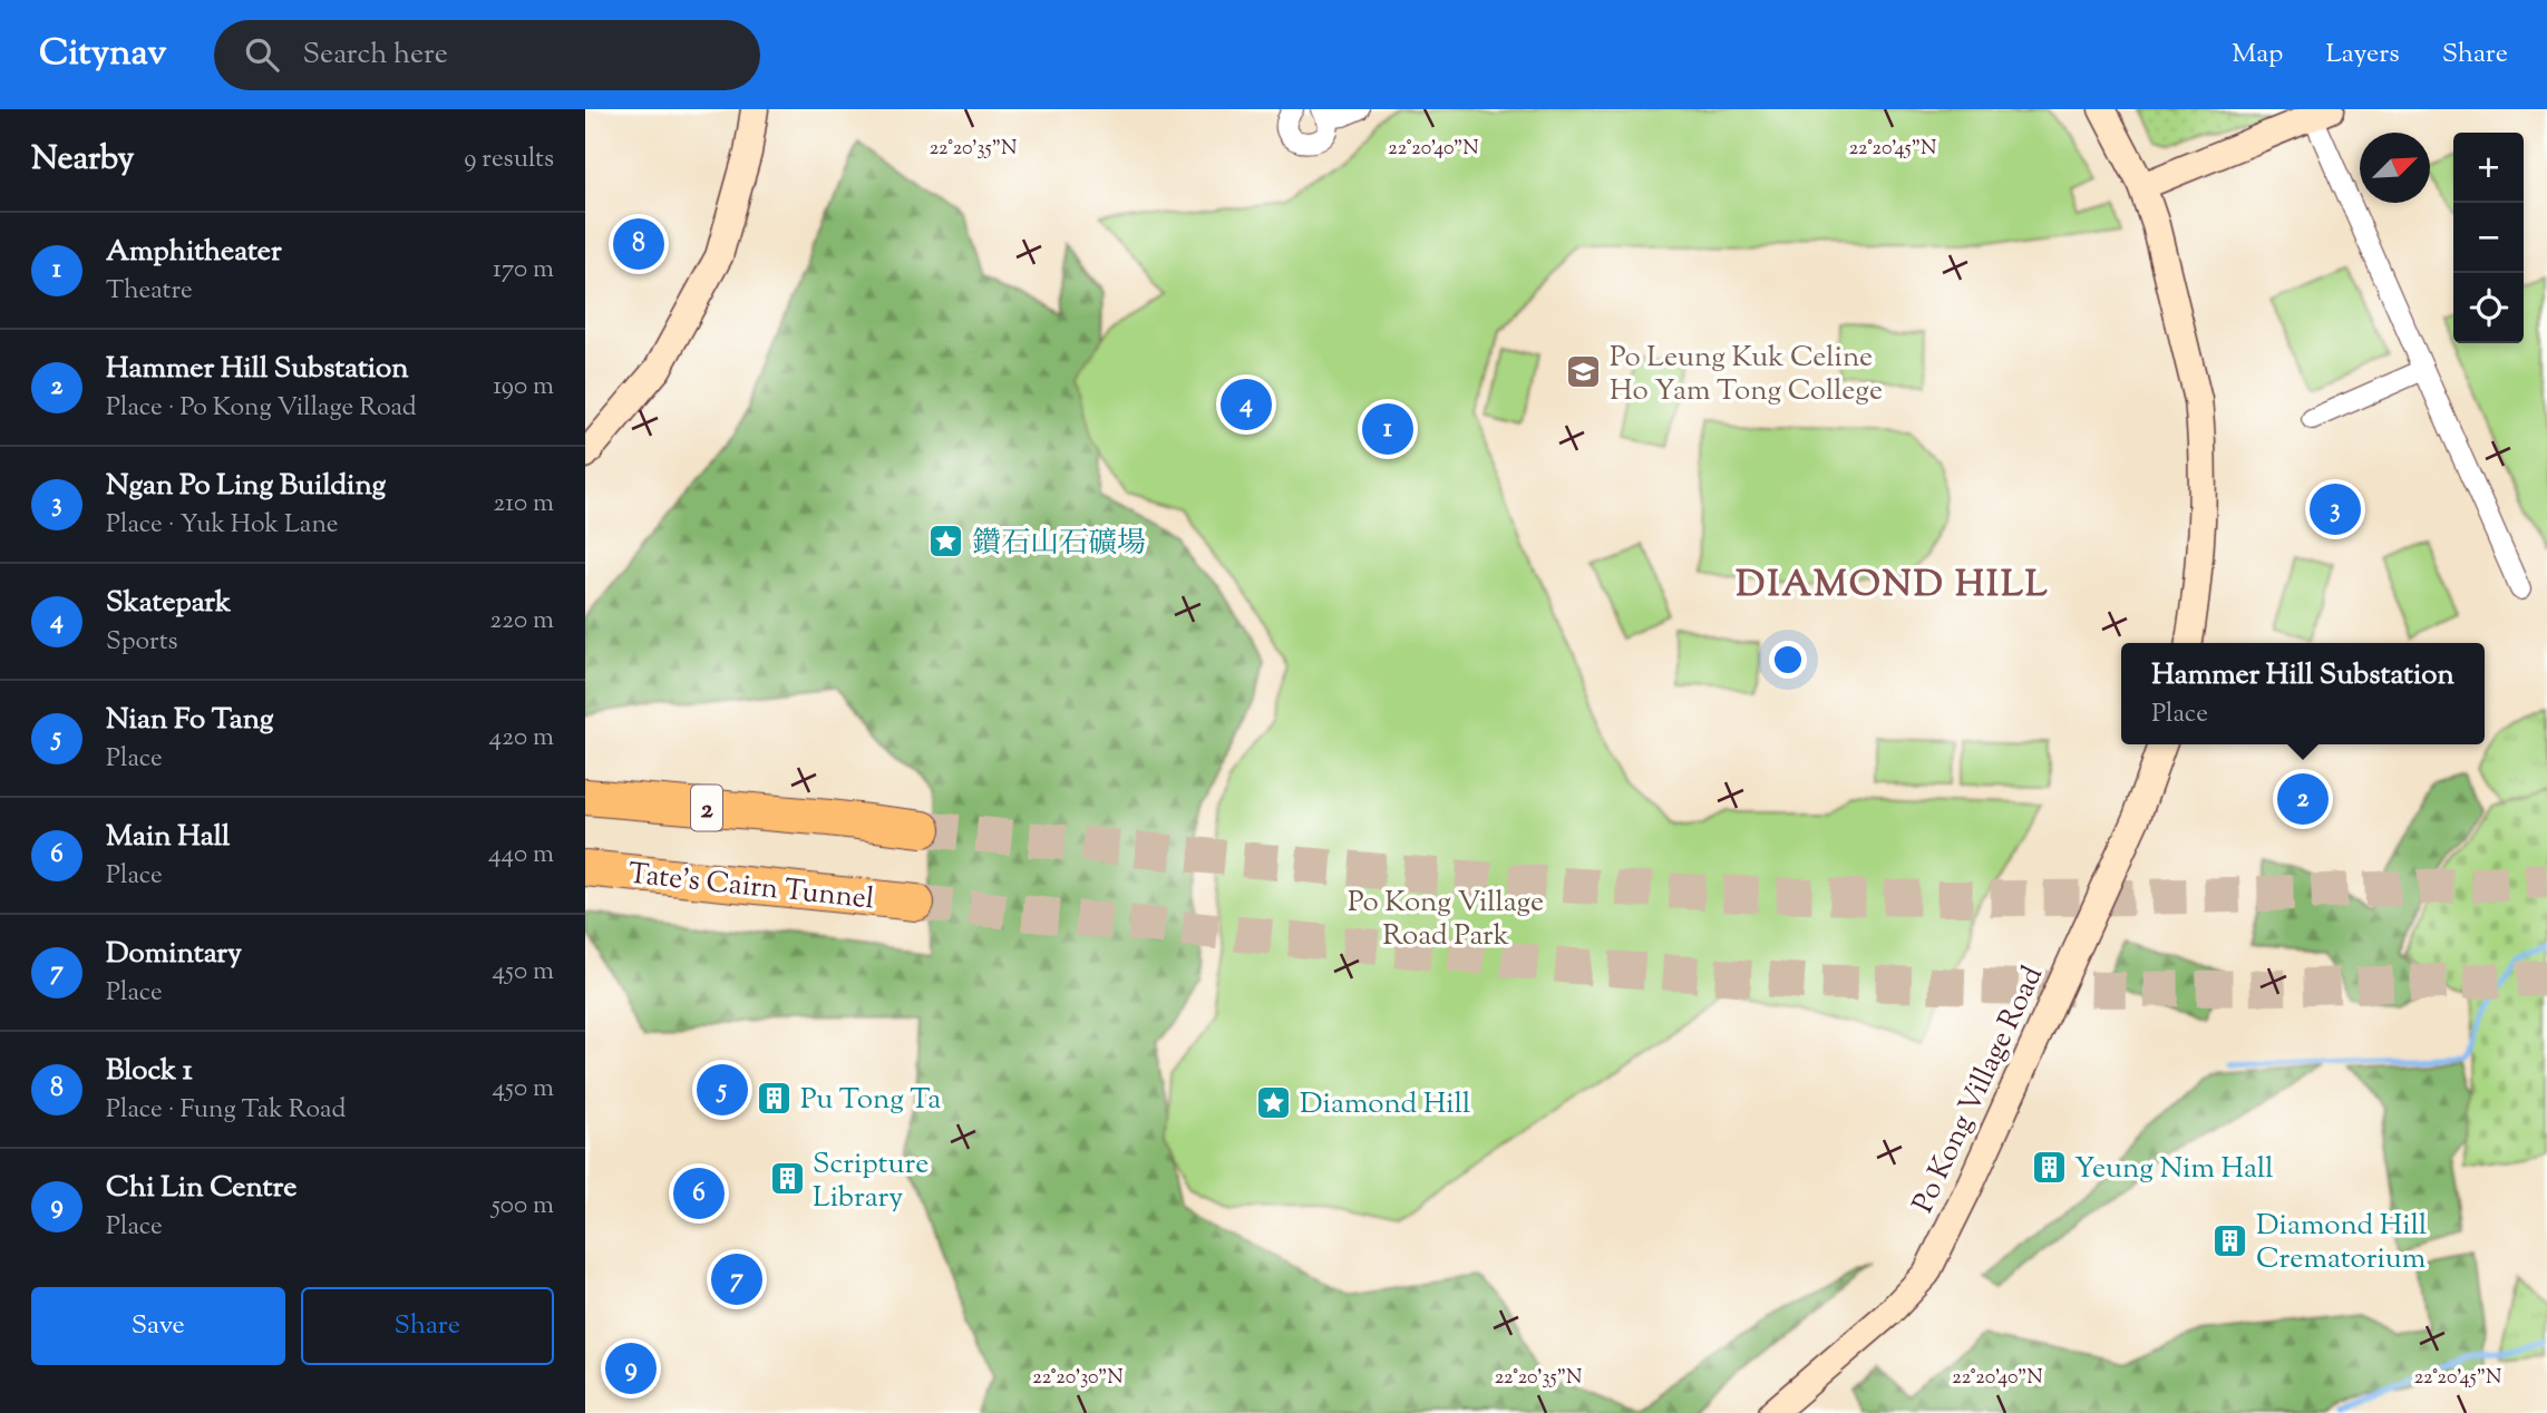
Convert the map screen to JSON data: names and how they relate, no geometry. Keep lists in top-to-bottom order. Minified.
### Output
{"streets":{"highway":["2","Tate's Cairn Tunnel"],"main road":["Po Kong Village Road"]},"districts":["DIAMOND HILL"],"parks":["Po Kong Village Road Park"],"places":{"school or university":["Po Leung Kuk Celine Ho Yam Tong College"],"place":["鑽石山石礦場","Diamond Hill"],"building":["Pu Tong Ta","Yeung Nim Hall","Scripture Library","Diamond Hill Crematorium"]},"north":"top right","page":{"header":"Citynav","search":"Search here","nav":["Map","Layers","Share"],"heading":["Nearby","9 results"],"map_buttons":["+","−"],"list":[{"mark":"1","name":"Amphitheater","note":"Theatre","value":"170 m"},{"mark":"2","name":"Hammer Hill Substation","note":"Place · Po Kong Village Road","value":"190 m"},{"mark":"3","name":"Ngan Po Ling Building","note":"Place · Yuk Hok Lane","value":"210 m"},{"mark":"4","name":"Skatepark","note":"Sports","value":"220 m"},{"mark":"5","name":"Nian Fo Tang","note":"Place","value":"420 m"},{"mark":"6","name":"Main Hall","note":"Place","value":"440 m"},{"mark":"7","name":"Domintary","note":"Place","value":"450 m"},{"mark":"8","name":"Block 1","note":"Place · Fung Tak Road","value":"450 m"},{"mark":"9","name":"Chi Lin Centre","note":"Place","value":"500 m"}],"pins":["8","4","1","3","2","5","6","7","9"],"popup":["Hammer Hill Substation","Place"],"buttons":["Save","Share"]},"coordinates":["22°20'35\"N","22°20'40\"N","22°20'45\"N","22°20'30\"N"]}
